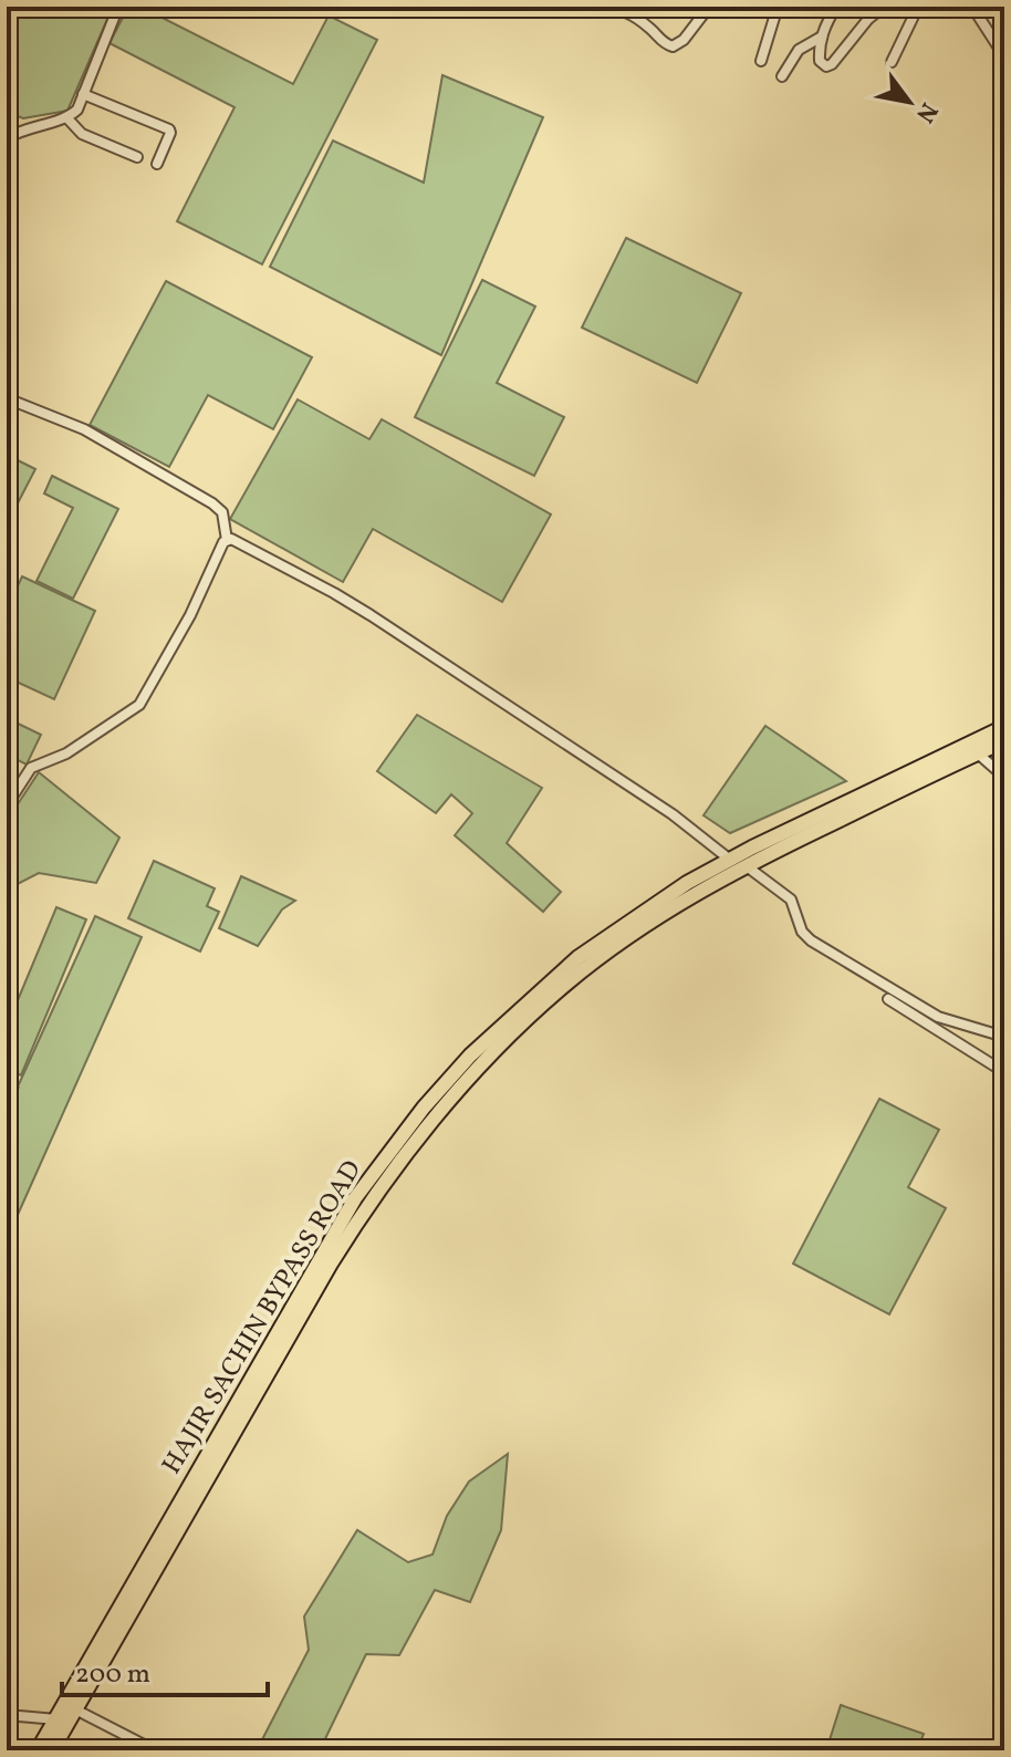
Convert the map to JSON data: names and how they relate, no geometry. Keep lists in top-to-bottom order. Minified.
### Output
{"streets":{"highway":["HAJIR SACHIN BYPASS ROAD"]},"scale_bar":"200 m","north":"bottom right"}
